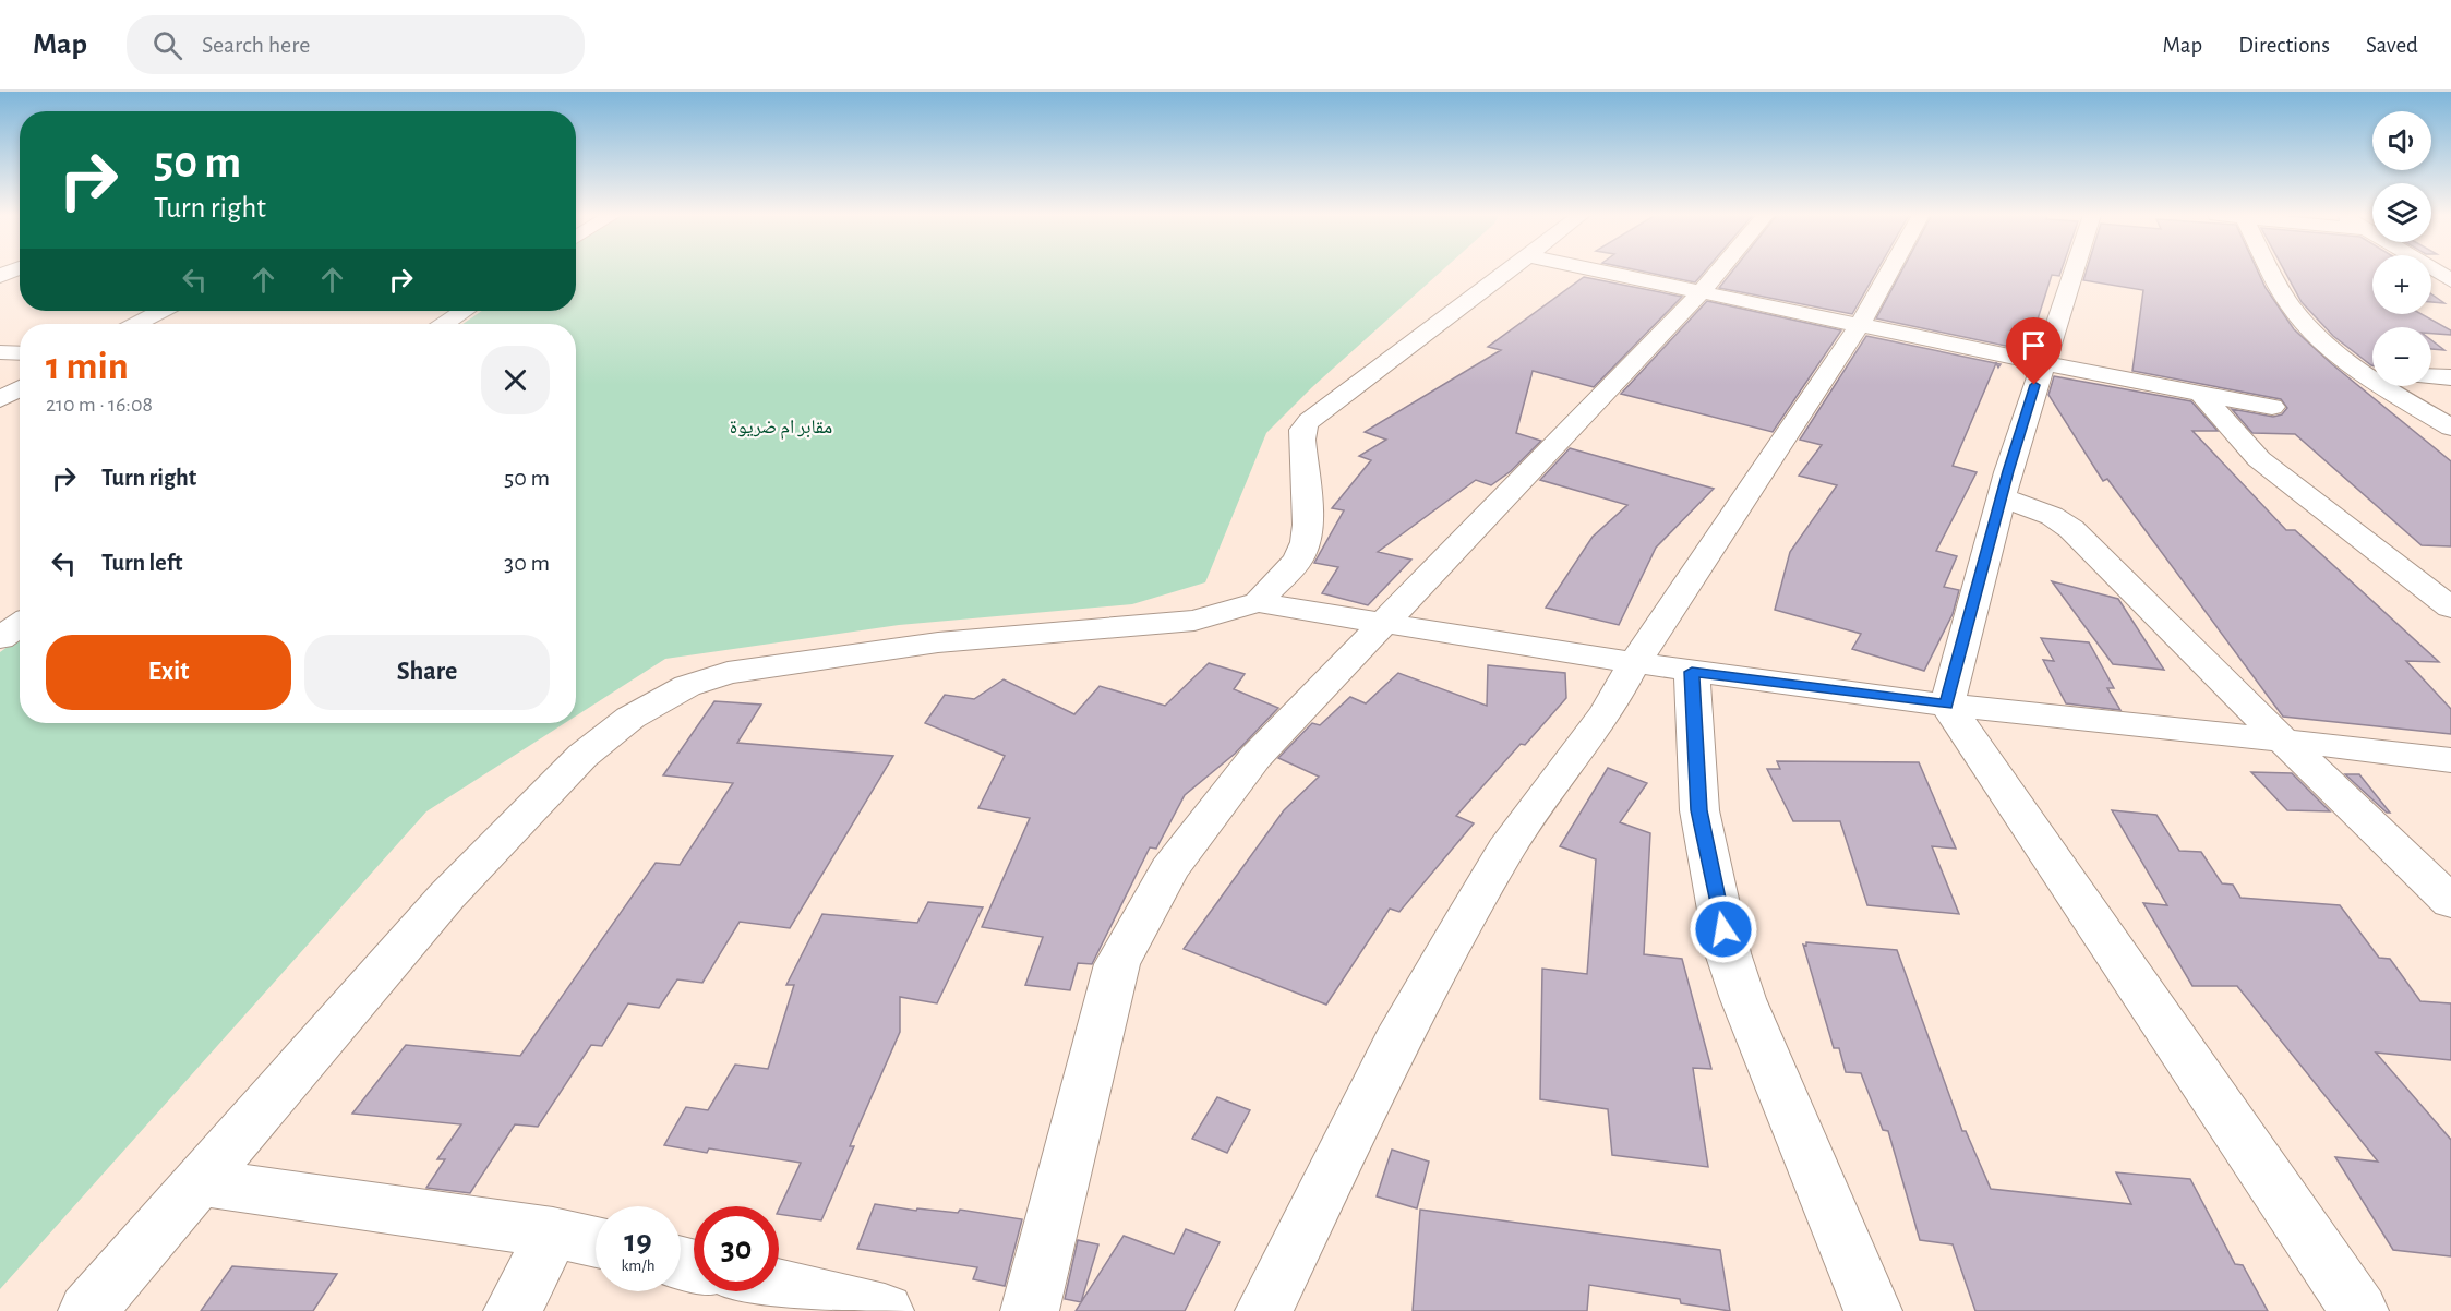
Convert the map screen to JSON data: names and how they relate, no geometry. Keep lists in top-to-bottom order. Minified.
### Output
{"parks":["مقابر ام ضريوة"],"page":{"header":"Map","search":"Search here","nav":["Map","Directions","Saved"],"map_buttons":["+","−"],"turn":["50 m","Turn right"],"heading":["1 min","210 m · 16:08"],"list":[{"name":"Turn right","value":"50 m"},{"name":"Turn left","value":"30 m"}],"buttons":["Exit","Share"],"speed":"19 km/h","limit":"30"}}
